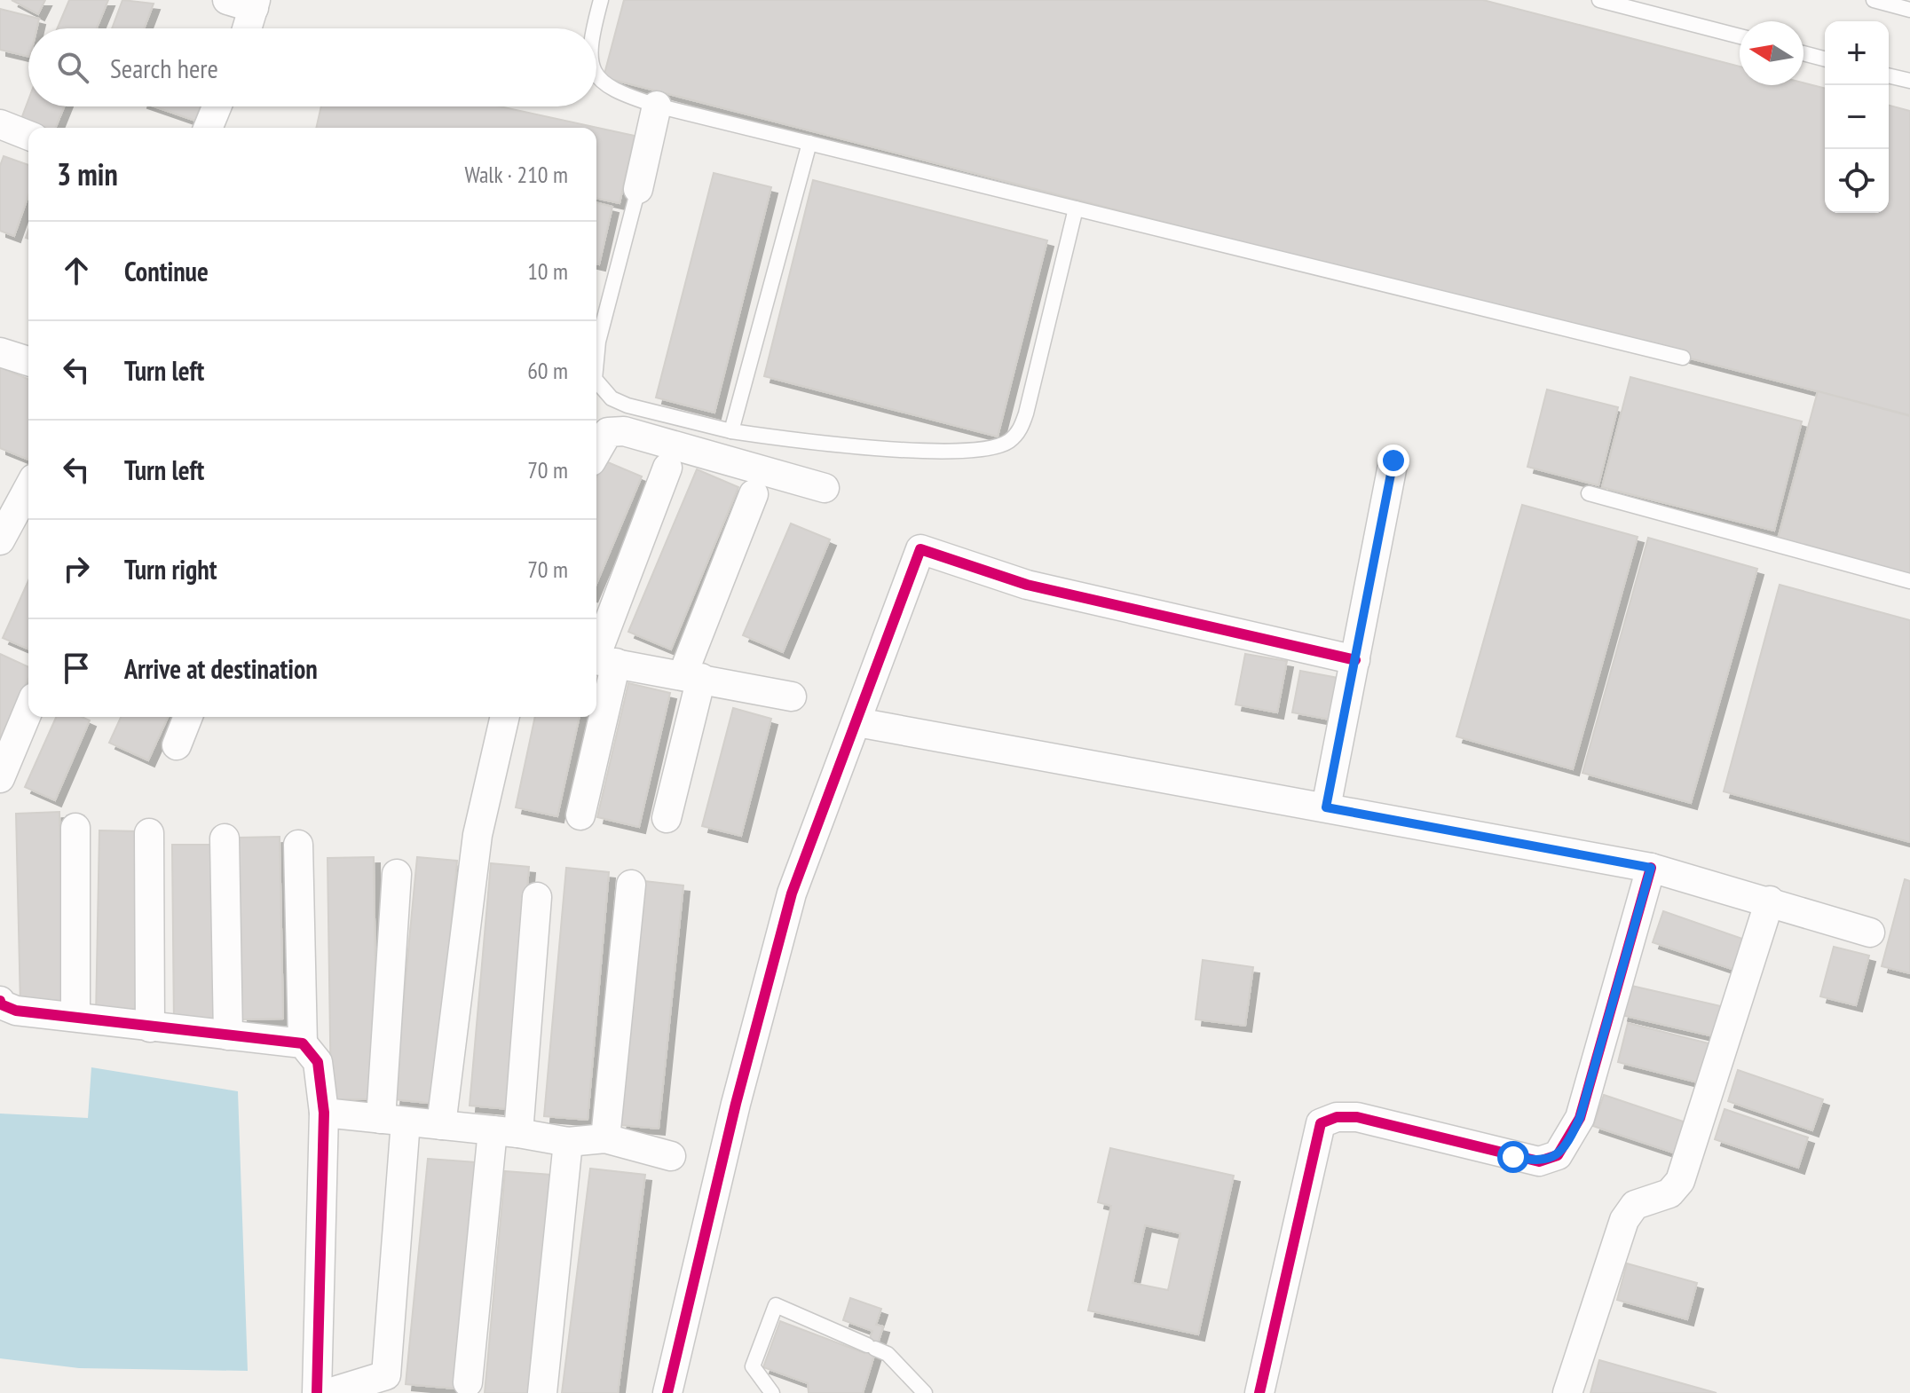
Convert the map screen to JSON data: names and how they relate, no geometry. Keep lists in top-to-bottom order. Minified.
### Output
{"north":"left","page":{"map_buttons":["+","−"],"search":"Search here","heading":["3 min","Walk · 210 m"],"list":[["Continue","10 m"],["Turn left","60 m"],["Turn left","70 m"],["Turn right","70 m"],"Arrive at destination"]}}
